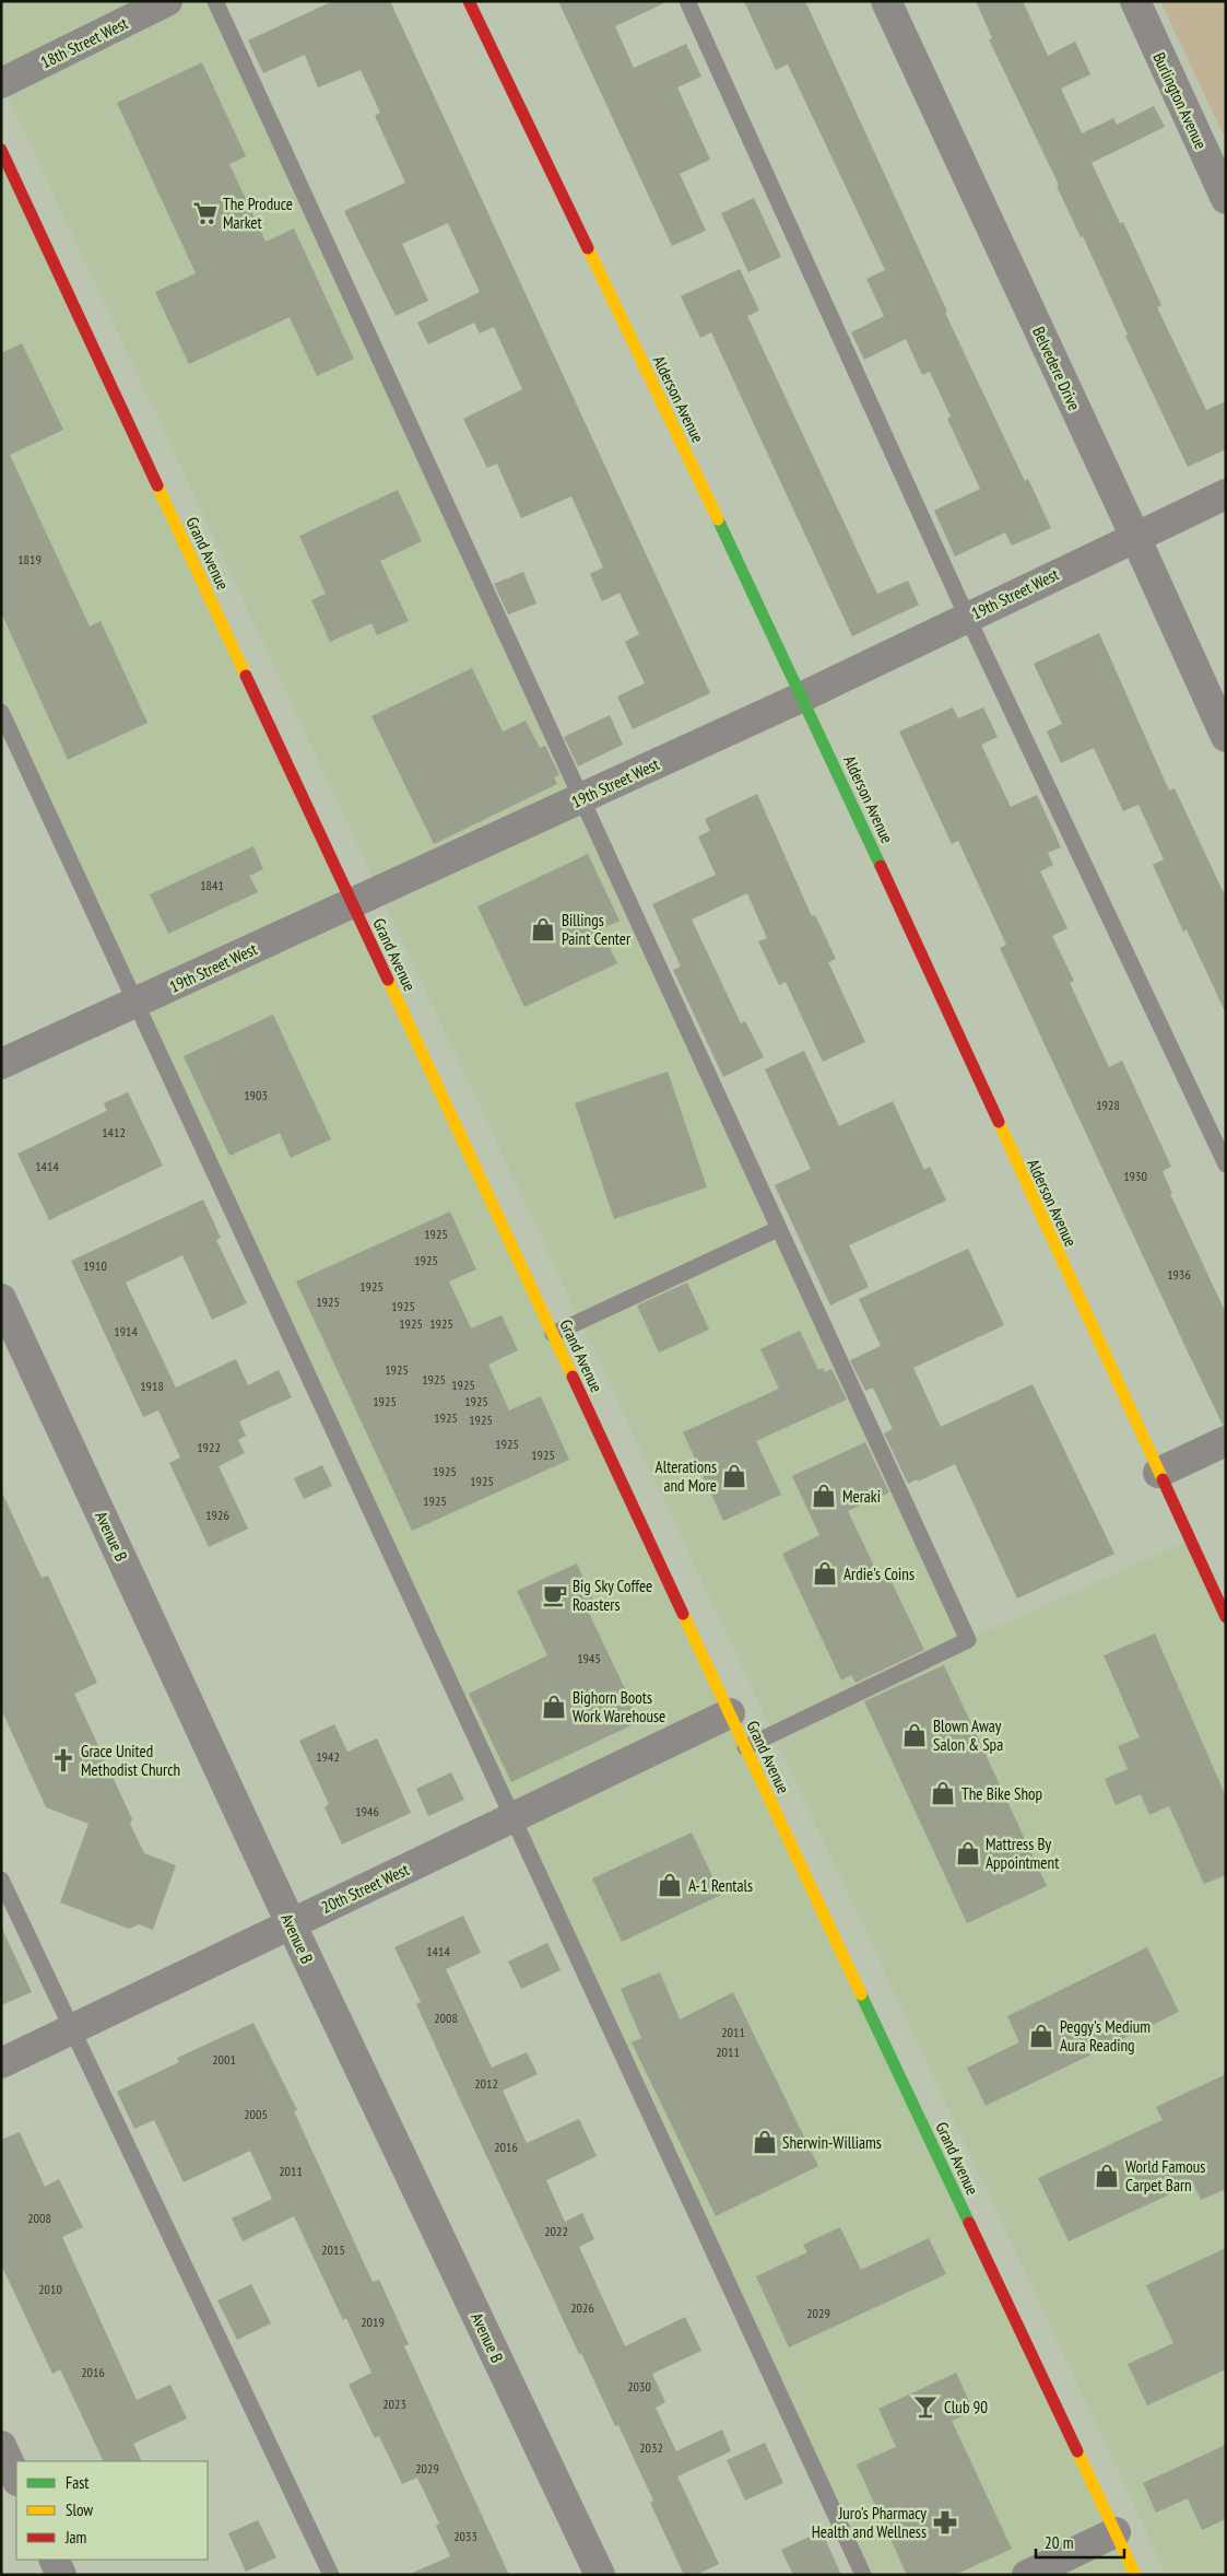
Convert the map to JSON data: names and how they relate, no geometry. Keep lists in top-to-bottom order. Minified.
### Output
{"streets":{"main road":["Alderson Avenue","Grand Avenue"],"street":["18th Street West","Burlington Avenue","Belvedere Drive","19th Street West","Avenue B","20th Street West"]},"crossings":[["Belvedere Drive","19th Street West"],["Alderson Avenue","19th Street West"],["Grand Avenue","19th Street West"],["Grand Avenue","20th Street West"],["Avenue B","20th Street West"]],"places":{"supermarket":["The Produce Market"],"shop":["Billings Paint Center","Alterations and More","Meraki","Ardie's Coins","Bighorn Boots Work Warehouse","Blown Away Salon & Spa","The Bike Shop","Mattress By Appointment","A-1 Rentals","Peggy's Medium Aura Reading","Sherwin-Williams","World Famous Carpet Barn"],"cafe":["Big Sky Coffee Roasters"],"church":["Grace United Methodist Church"],"bar":["Club 90"],"pharmacy":["Juro's Pharmacy Health and Wellness"]},"house_numbers":["1819","1841","1903","1928","1412","1414","1930","1925","1925","1910","1936","1925","1925","1925","1925","1925","1914","1925","1925","1925","1918","1925","1925","1925","1925","1925","1922","1925","1925","1925","1925","1926","1945","1942","1946","1414","2008","2011","2011","2001","2012","2005","2016","2011","2008","2022","2015","2010","2026","2029","2019","2016","2030","2023","2032","2029","2033"],"legend":["Fast","Slow","Jam"],"scale_bar":"20 m"}
